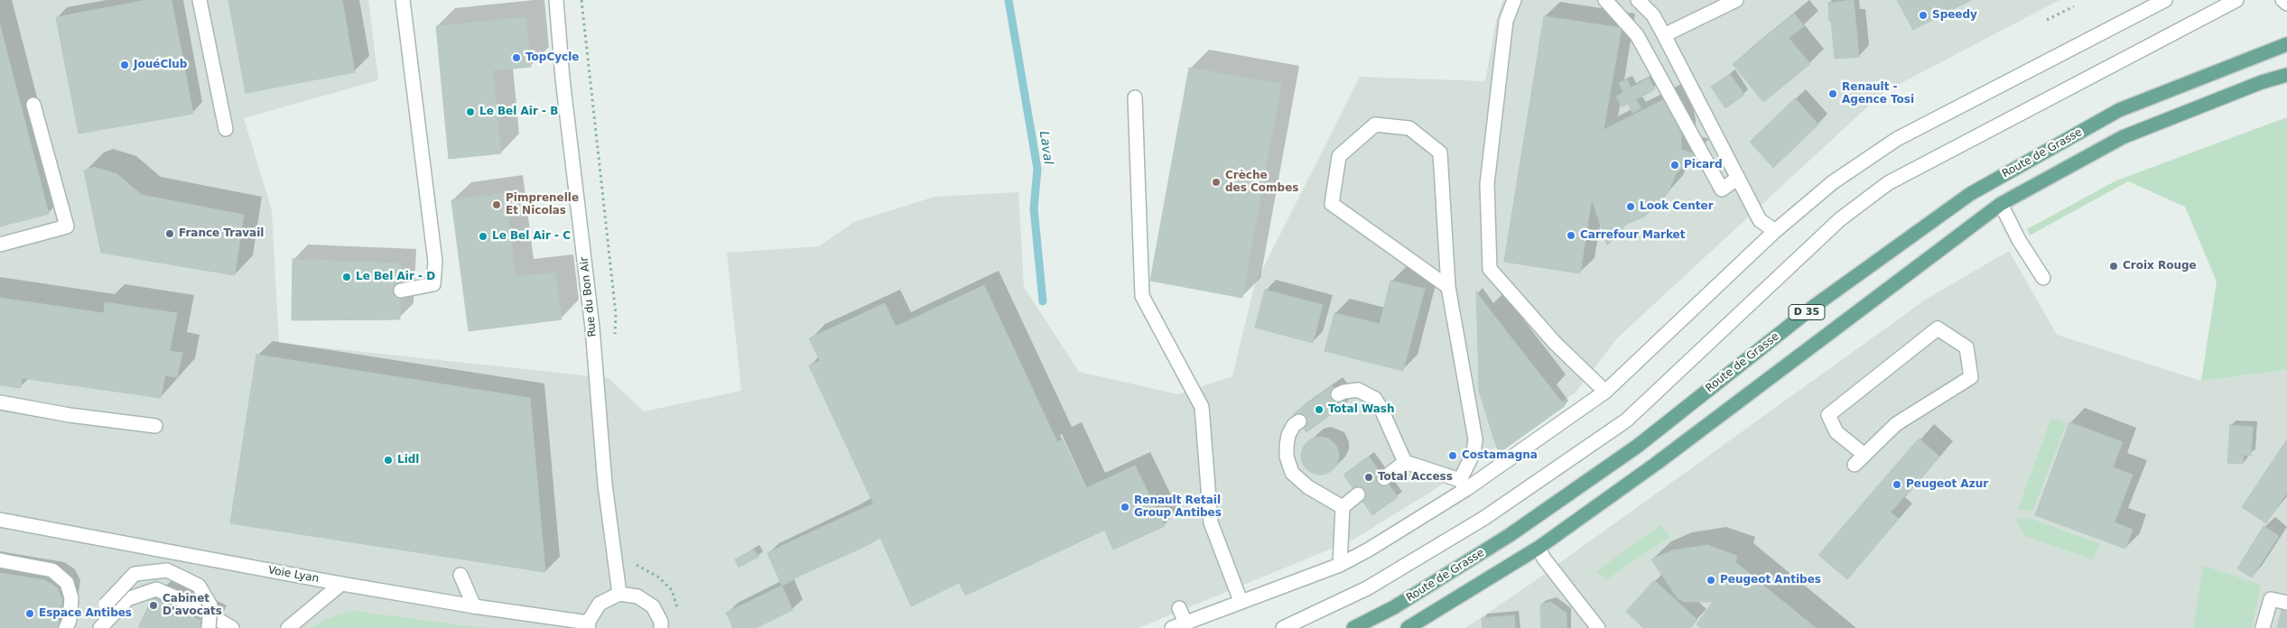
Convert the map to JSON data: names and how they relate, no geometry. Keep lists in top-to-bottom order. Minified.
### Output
{"streets":{"main road":["Route de Grasse","D 35"],"street":["Rue du Bon Air","Voie Lyan"]},"water":["Laval"],"places":["Speedy","TopCycle","JouéClub","Renault - Agence Tosi","Le Bel Air - B","Picard","Crèche des Combes","Pimprenelle Et Nicolas","Look Center","France Travail","Carrefour Market","Le Bel Air - C","Croix Rouge","Le Bel Air - D","Total Wash","Costamagna","Lidl","Total Access","Peugeot Azur","Renault Retail Group Antibes","Peugeot Antibes","Cabinet D'avocats","Espace Antibes"]}
